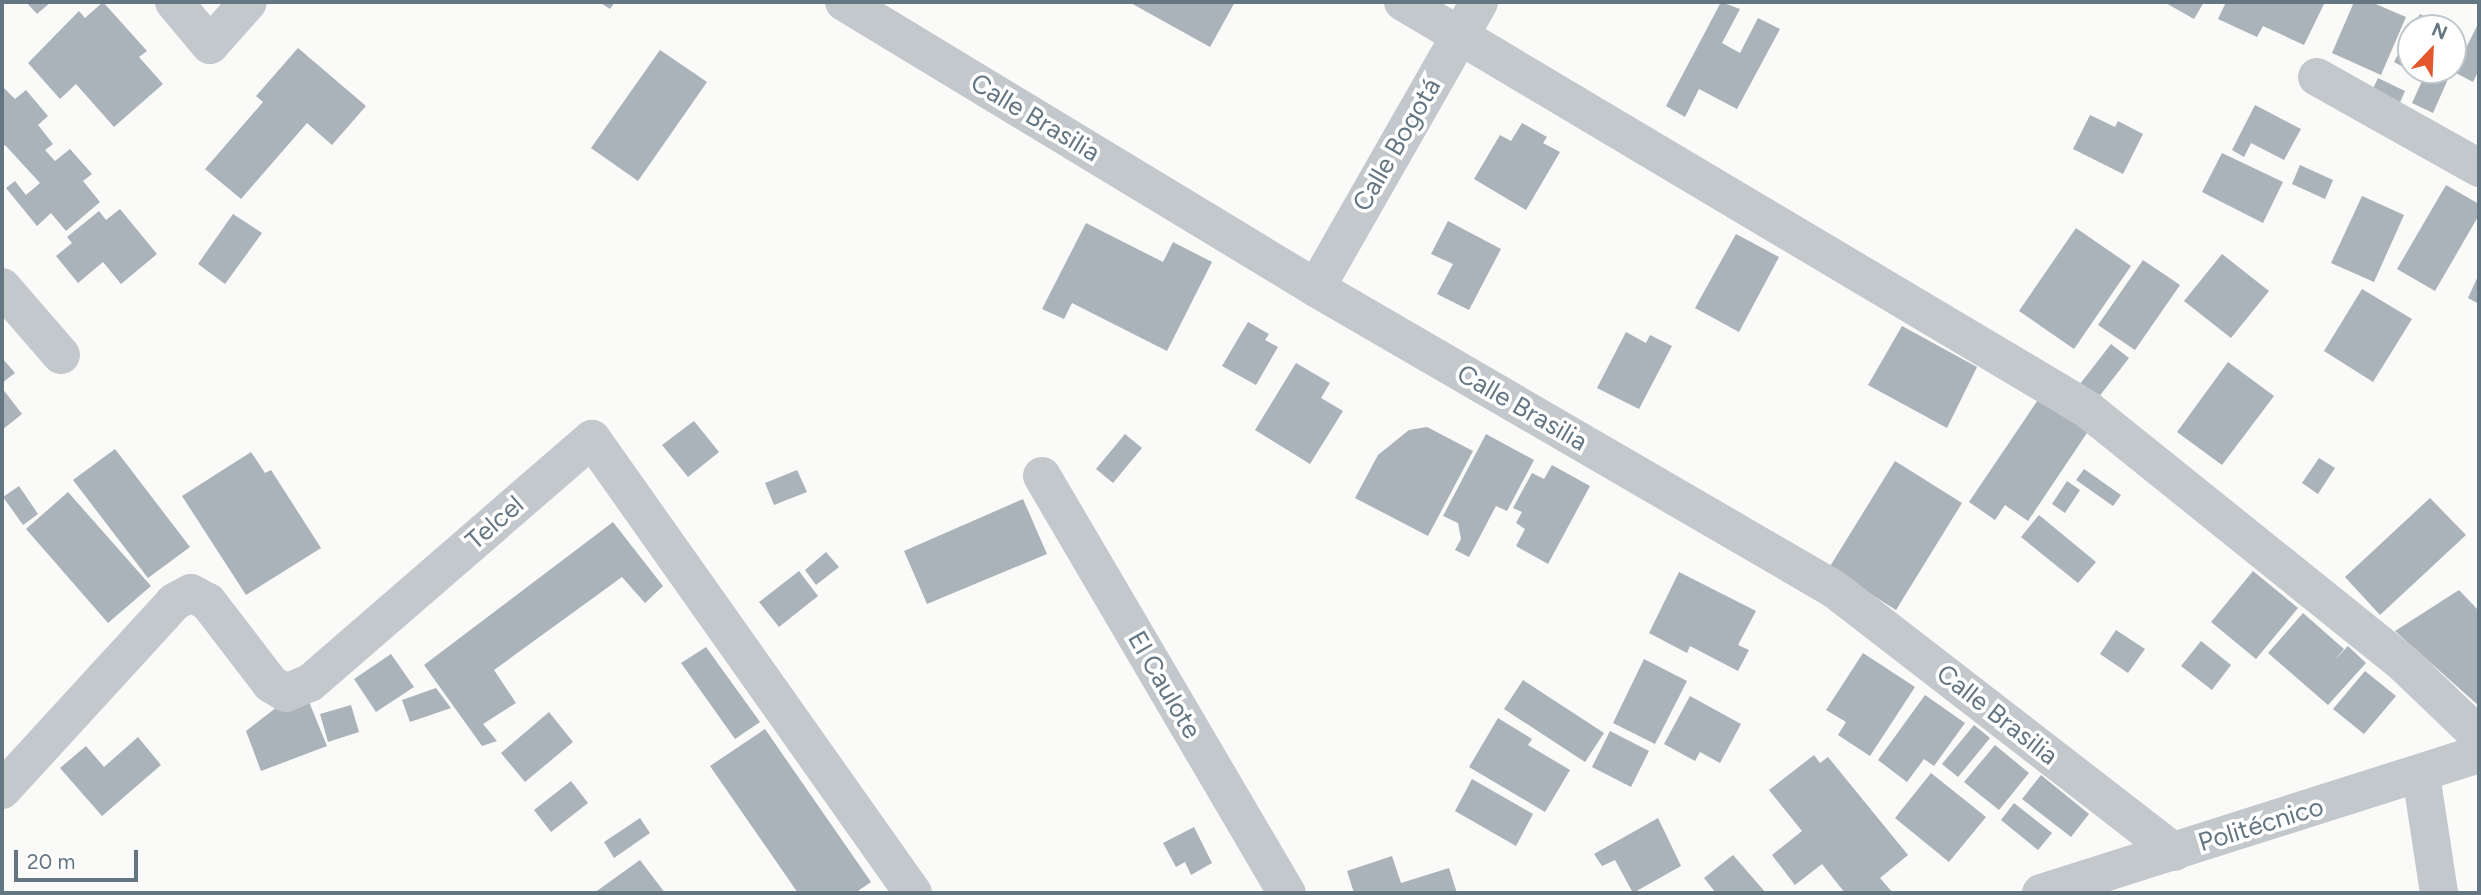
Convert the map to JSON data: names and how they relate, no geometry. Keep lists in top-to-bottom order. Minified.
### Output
{"streets":{"street":["Calle Brasilia","Calle Bogotá","Telcel","El Caulote","Politécnico"]},"crossings":[["Calle Brasilia","Calle Bogotá"],["Calle Brasilia","Politécnico"]],"scale_bar":"20 m","north":"top right"}
